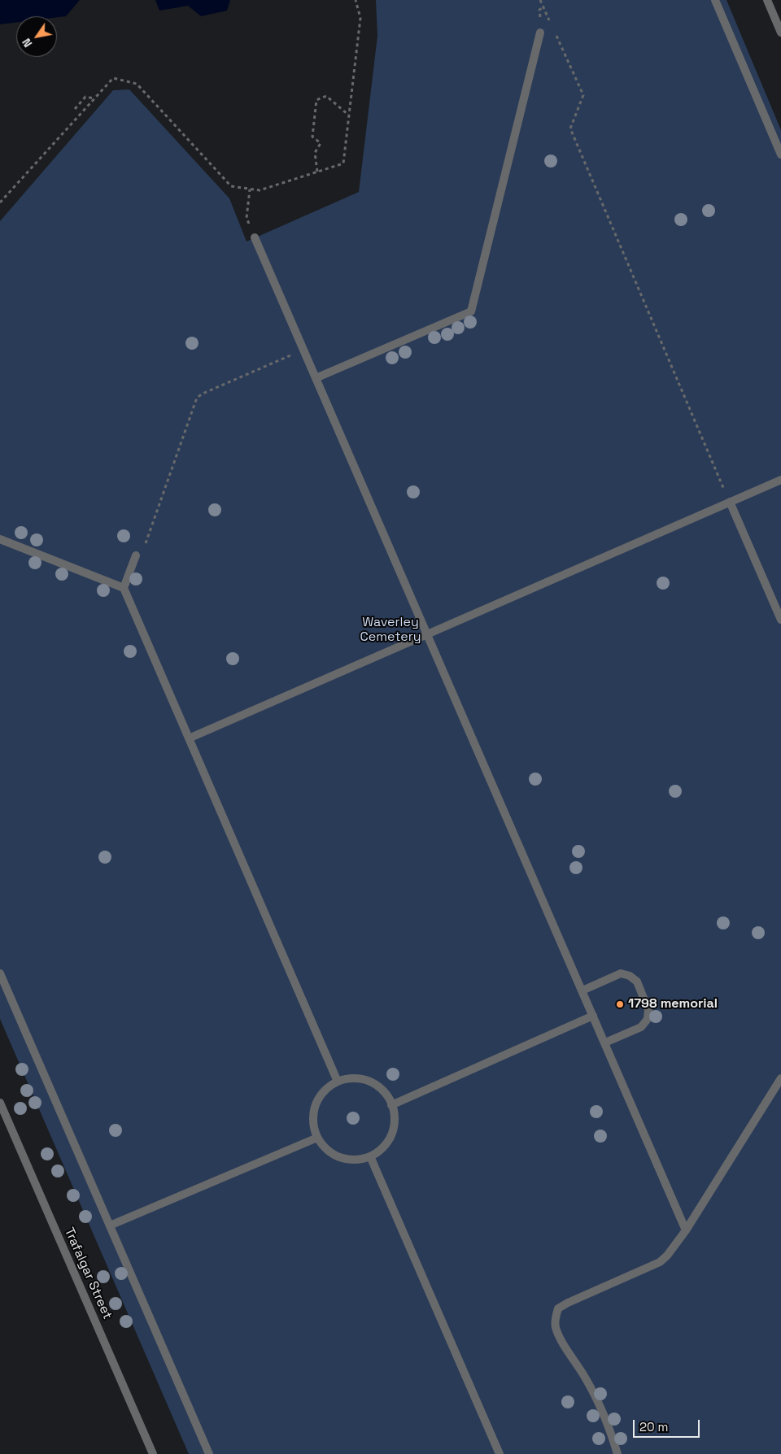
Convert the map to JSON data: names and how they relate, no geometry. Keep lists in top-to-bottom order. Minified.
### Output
{"streets":{"street":["Trafalgar Street"]},"parks":["Waverley Cemetery"],"places":["1798 memorial"],"scale_bar":"20 m","north":"bottom left"}
